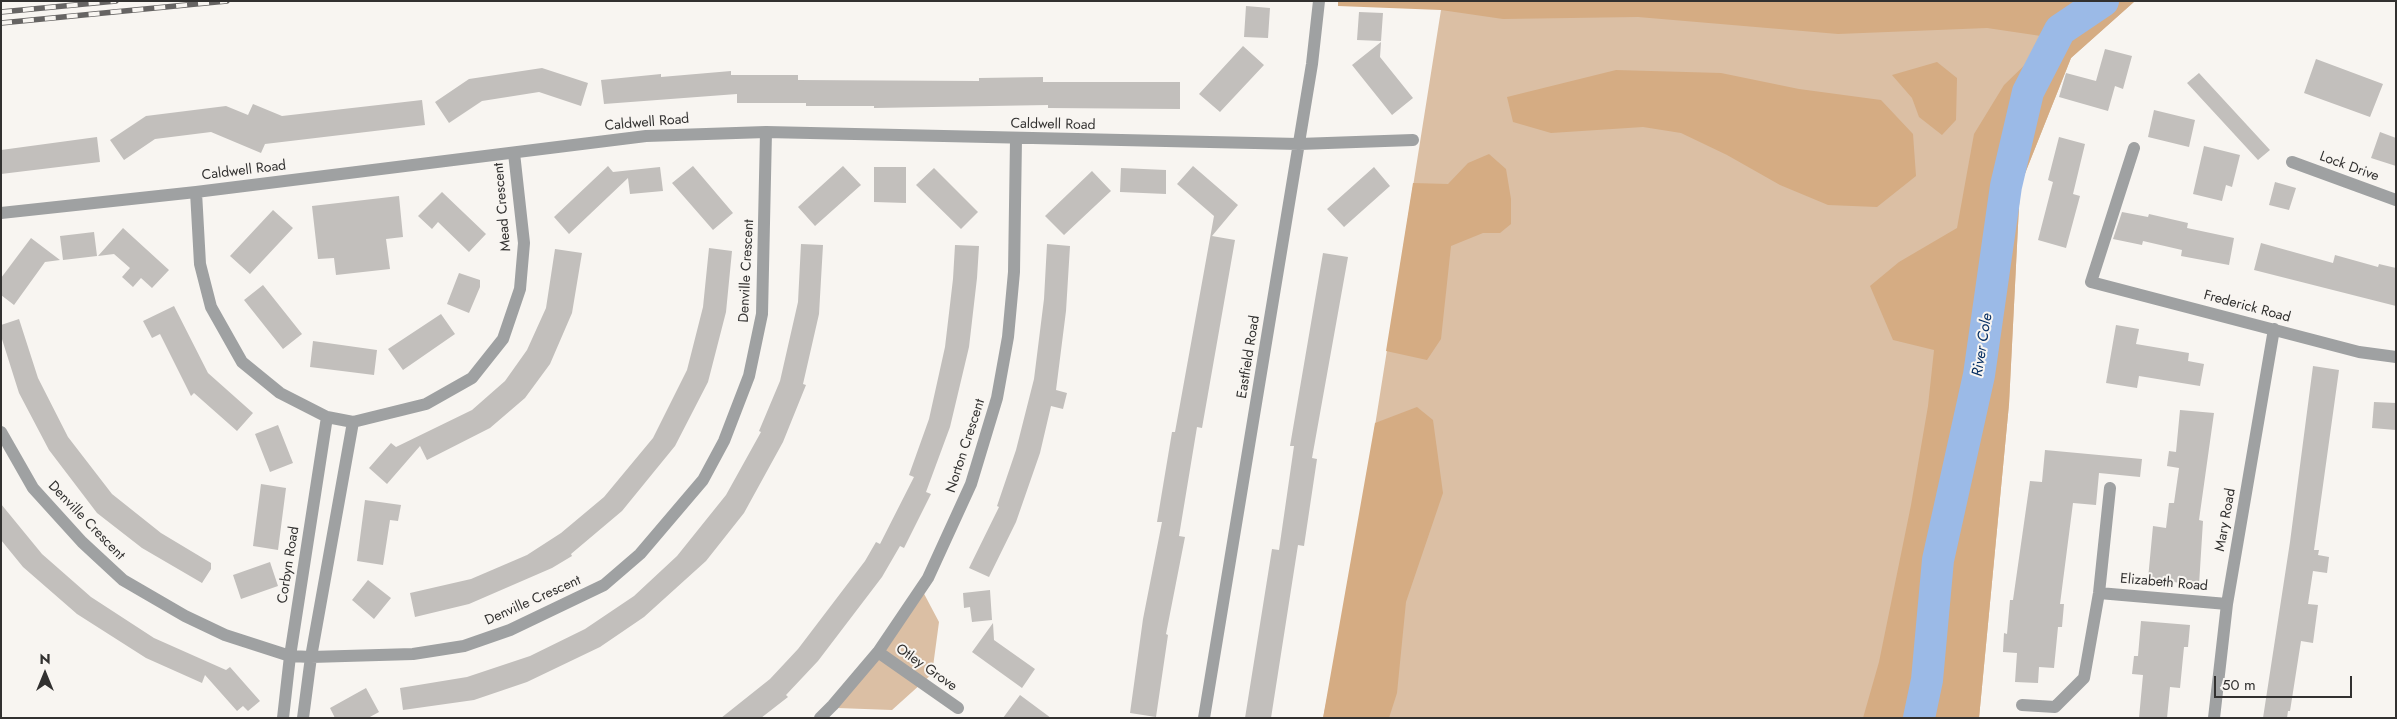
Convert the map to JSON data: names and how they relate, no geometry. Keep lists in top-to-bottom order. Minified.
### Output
{"streets":{"street":["Caldwell Road","Lock Drive","Mead Crescent","Denville Crescent","Frederick Road","Eastfield Road","Norton Crescent","Mary Road","Corbyn Road","Elizabeth Road","Otley Grove"]},"crossings":[["Caldwell Road","Mead Crescent"],["Caldwell Road","Denville Crescent"],["Caldwell Road","Eastfield Road"],["Caldwell Road","Norton Crescent"],["Mead Crescent","Corbyn Road"],["Denville Crescent","Corbyn Road"],["Frederick Road","Mary Road"],["Norton Crescent","Otley Grove"],["Mary Road","Elizabeth Road"]],"water":["River Cole"],"scale_bar":"50 m","north":"top"}
